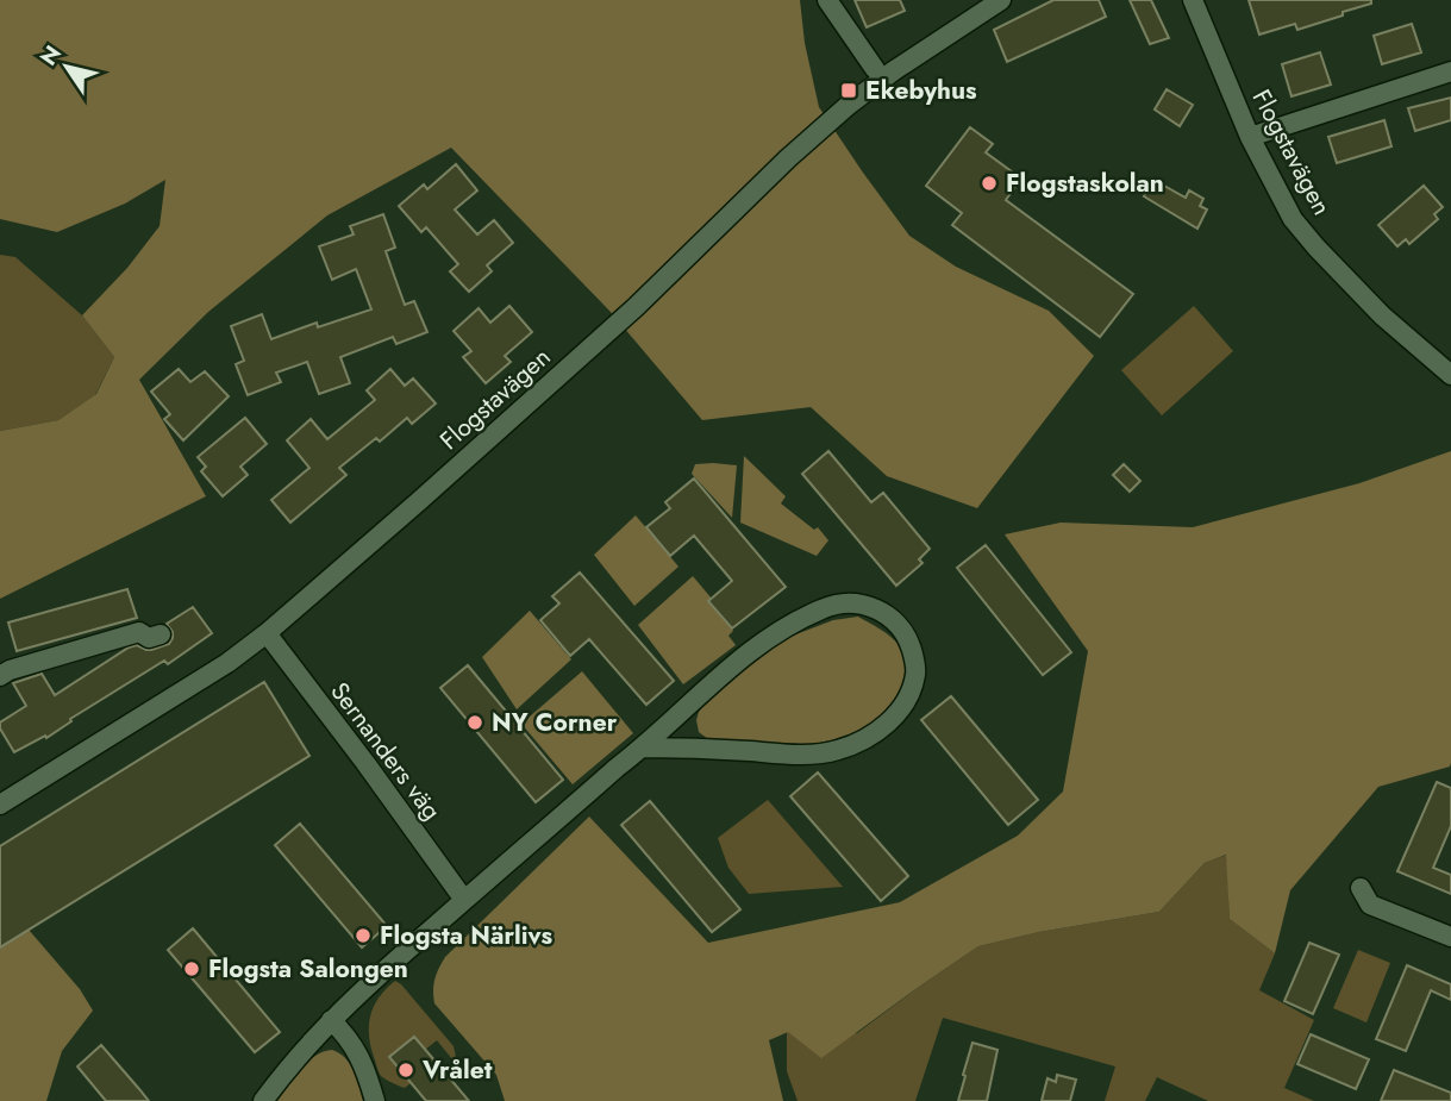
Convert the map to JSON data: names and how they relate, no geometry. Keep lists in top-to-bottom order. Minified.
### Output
{"streets":{"street":["Flogstavägen","Sernanders väg"]},"crossings":[["Flogstavägen","Sernanders väg"]],"places":{"transit":["Ekebyhus"],"other":["Flogstaskolan","NY Corner","Flogsta Närlivs","Flogsta Salongen","Vrålet"]},"north":"top left"}
